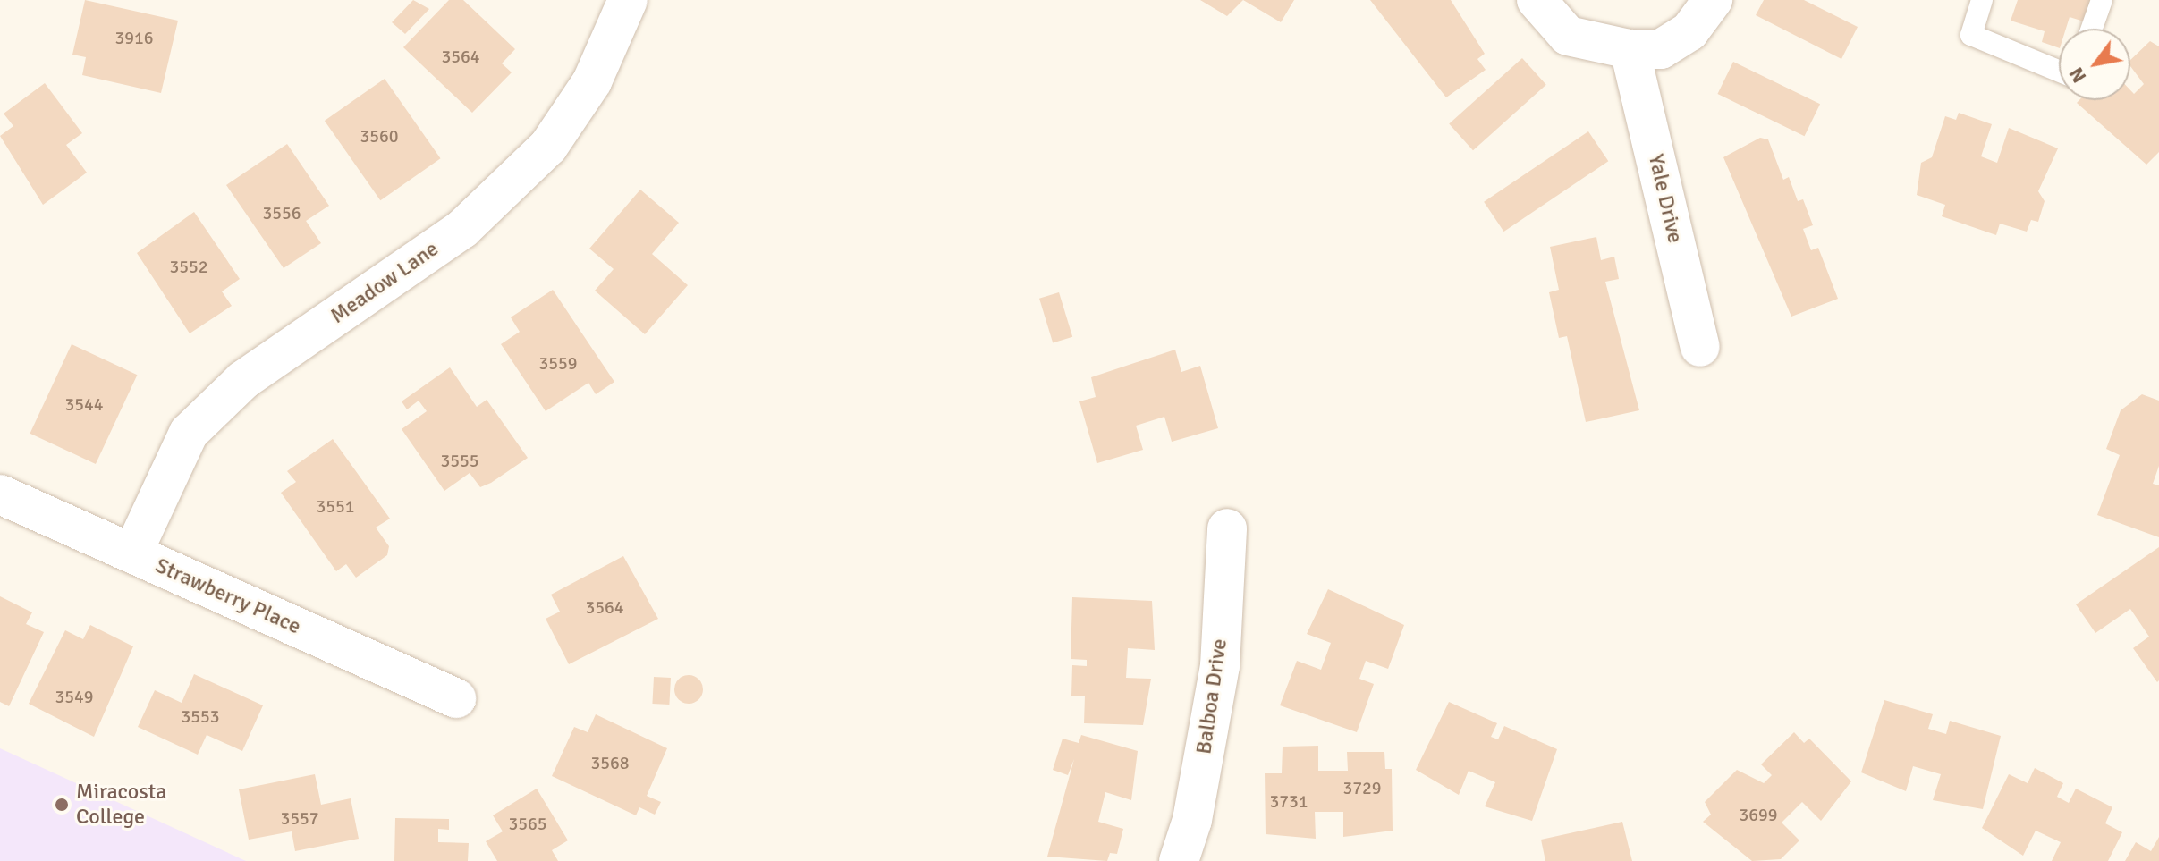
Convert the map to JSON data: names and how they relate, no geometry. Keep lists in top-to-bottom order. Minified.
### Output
{"streets":{"street":["Yale Drive","Meadow Lane","Strawberry Place","Balboa Drive"]},"crossings":[["Meadow Lane","Strawberry Place"]],"places":["Miracosta College"],"house_numbers":["3916","3564","3560","3556","3552","3559","3544","3555","3551","3564","3549","3553","3568","3729","3731","3699","3557","3565"],"north":"bottom left"}
